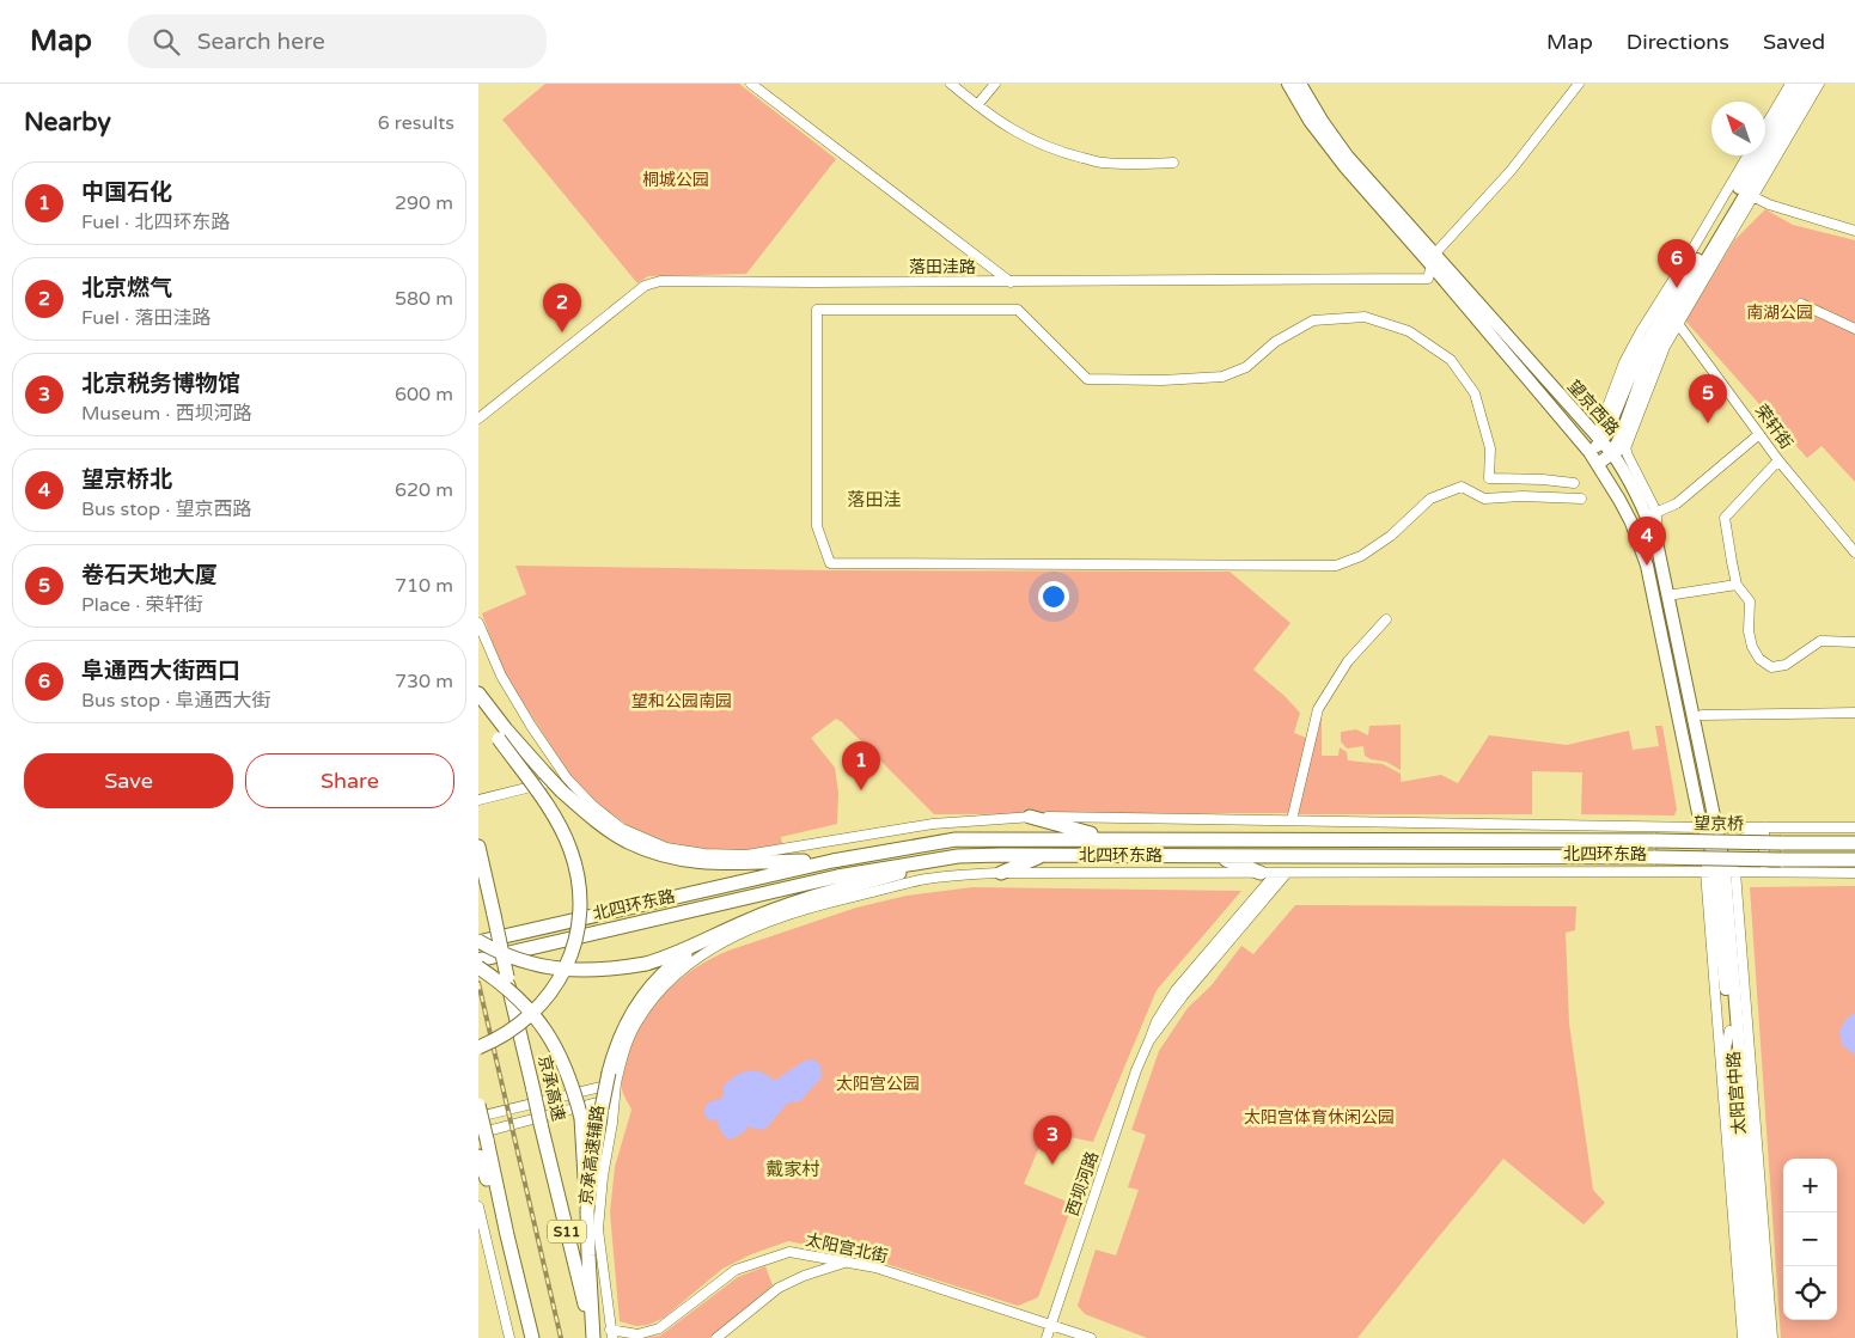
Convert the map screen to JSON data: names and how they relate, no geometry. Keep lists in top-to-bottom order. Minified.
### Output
{"streets":{"highway":["望京桥","北四环东路","京承高速","S11"],"main road":["望京西路","太阳宫中路"],"street":["落田洼路","荣轩街","京承高速辅路","西坝河路","太阳宫北街"]},"crossings":[["落田洼路","望京西路"],["望京西路","北四环东路"],["望京西路","太阳宫中路"],["望京桥","北四环东路"],["北四环东路","太阳宫中路"],["北四环东路","京承高速辅路"],["北四环东路","西坝河路"],["京承高速辅路","太阳宫北街"],["西坝河路","太阳宫北街"]],"districts":["落田洼","戴家村"],"parks":["桐城公园","南湖公园","望和公园南园","太阳宫公园","太阳宫体育休闲公园"],"north":"top left","page":{"header":"Map","search":"Search here","nav":["Map","Directions","Saved"],"heading":["Nearby","6 results"],"list":[{"mark":"1","name":"中国石化","note":"Fuel · 北四环东路","value":"290 m"},{"mark":"2","name":"北京燃气","note":"Fuel · 落田洼路","value":"580 m"},{"mark":"3","name":"北京税务博物馆","note":"Museum · 西坝河路","value":"600 m"},{"mark":"4","name":"望京桥北","note":"Bus stop · 望京西路","value":"620 m"},{"mark":"5","name":"卷石天地大厦","note":"Place · 荣轩街","value":"710 m"},{"mark":"6","name":"阜通西大街西口","note":"Bus stop · 阜通西大街","value":"730 m"}],"pins":["6","2","5","4","1","3"],"buttons":["Save","Share"],"map_buttons":["+","−"]}}
